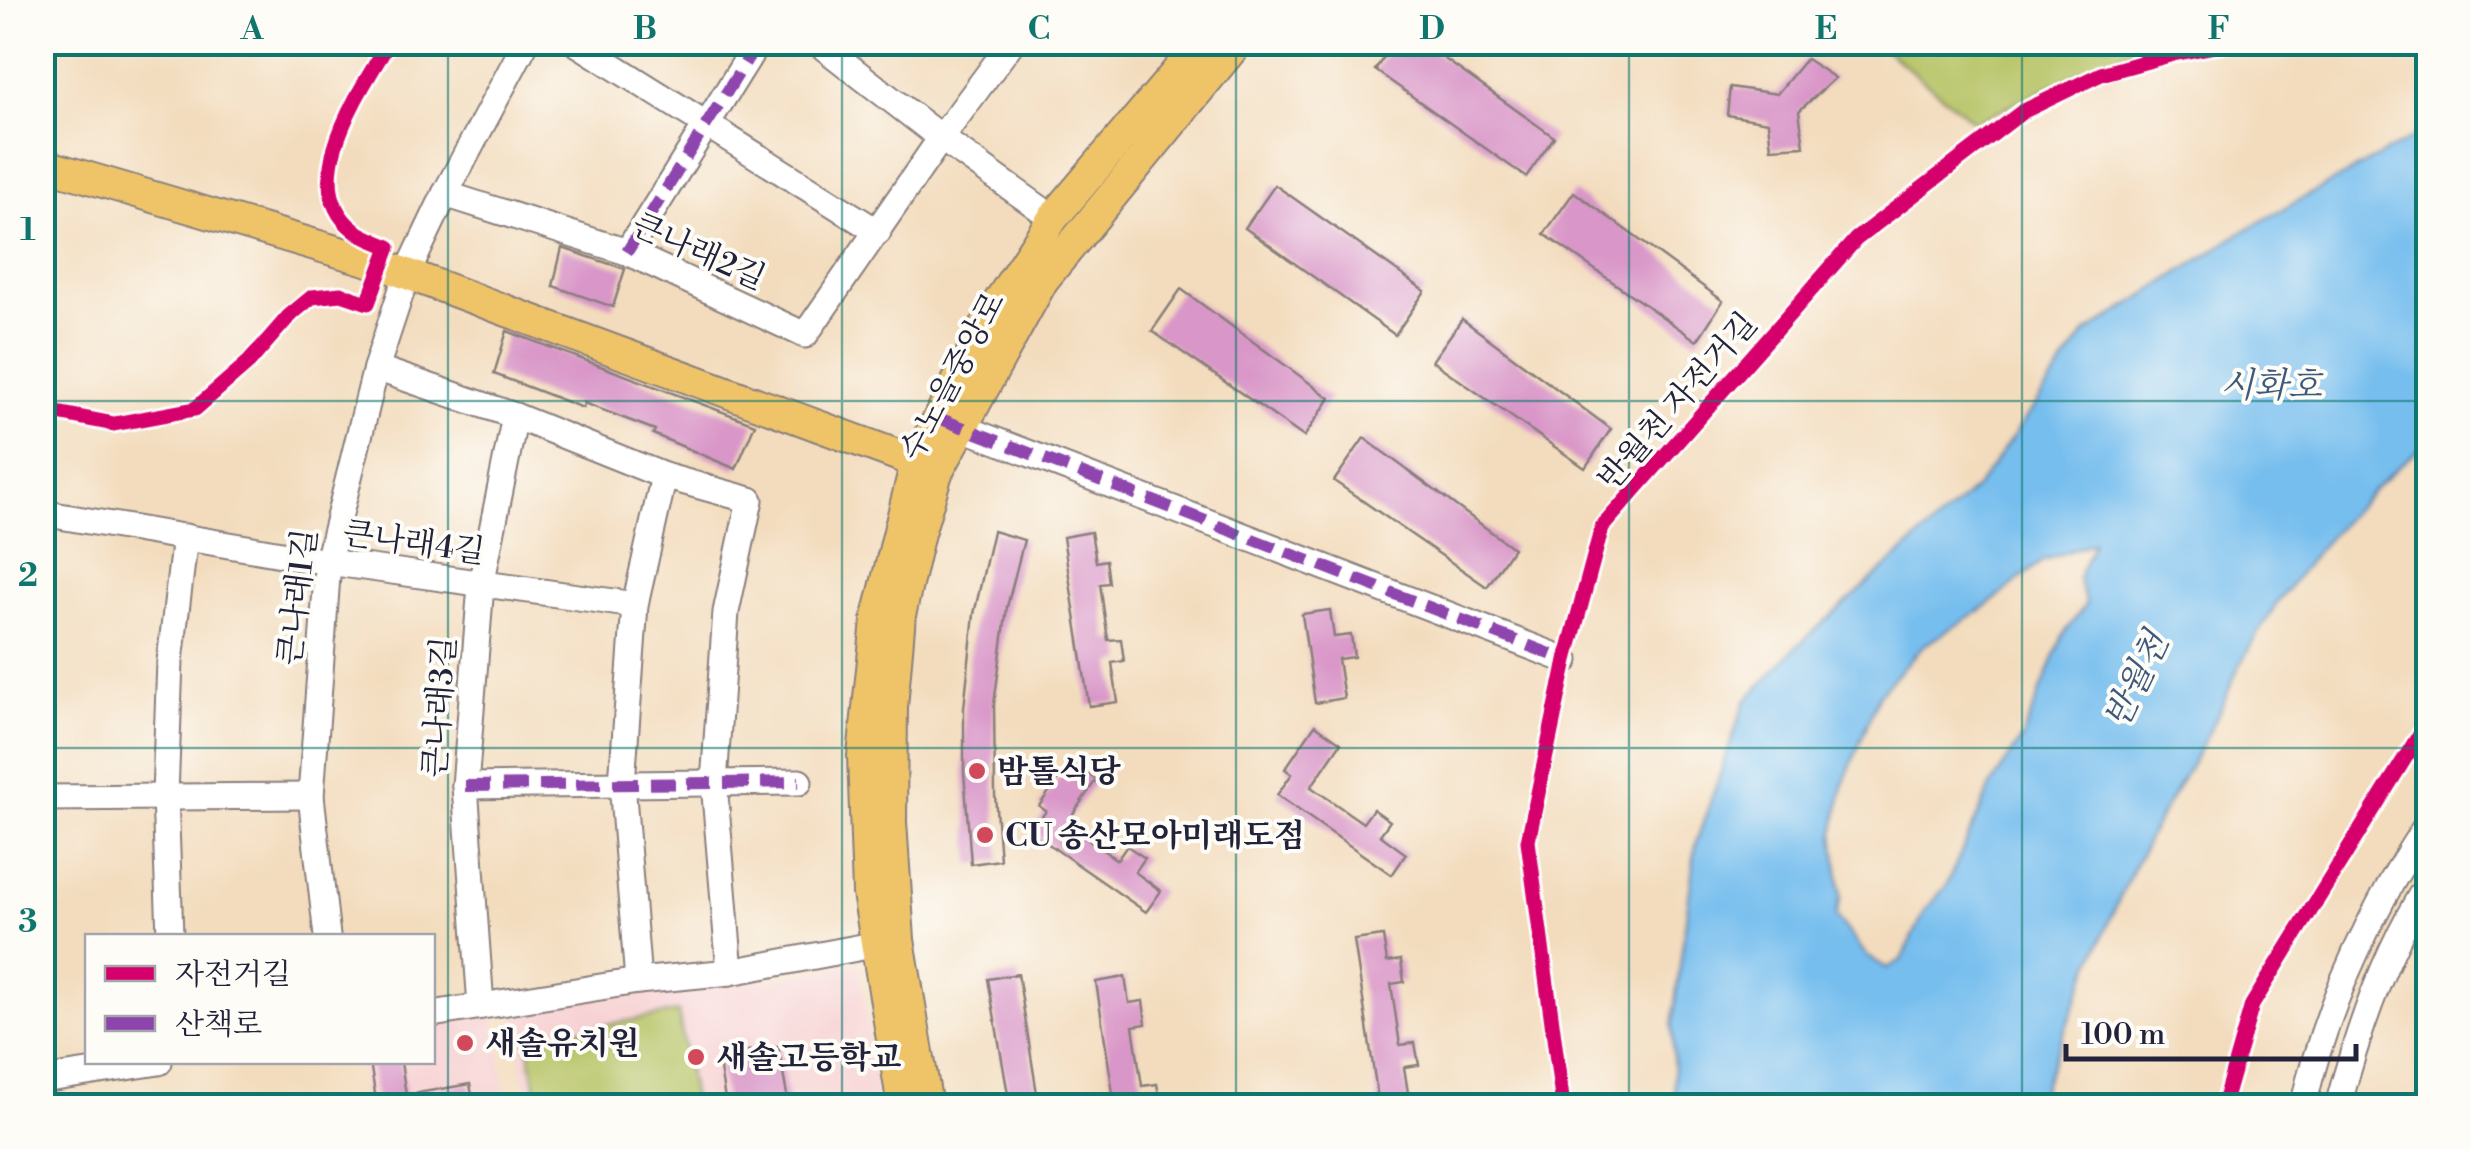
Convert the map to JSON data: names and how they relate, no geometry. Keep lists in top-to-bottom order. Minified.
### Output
{"streets":{"main road":["수노을중앙로"],"street":["큰나래2길","큰나래4길","큰나래1길","큰나래3길"],"cycle path":["반월천 자전거길"]},"crossings":[["큰나래4길","큰나래1길"],["큰나래4길","큰나래3길"]],"water":["시화호","반월천"],"places":["밤톨식당","CU 송산모아미래도점","새솔유치원","새솔고등학교"],"legend":["자전거길","산책로"],"scale_bar":"100 m","grid":{"columns":["A","B","C","D","E","F"],"rows":["1","2","3"]}}
